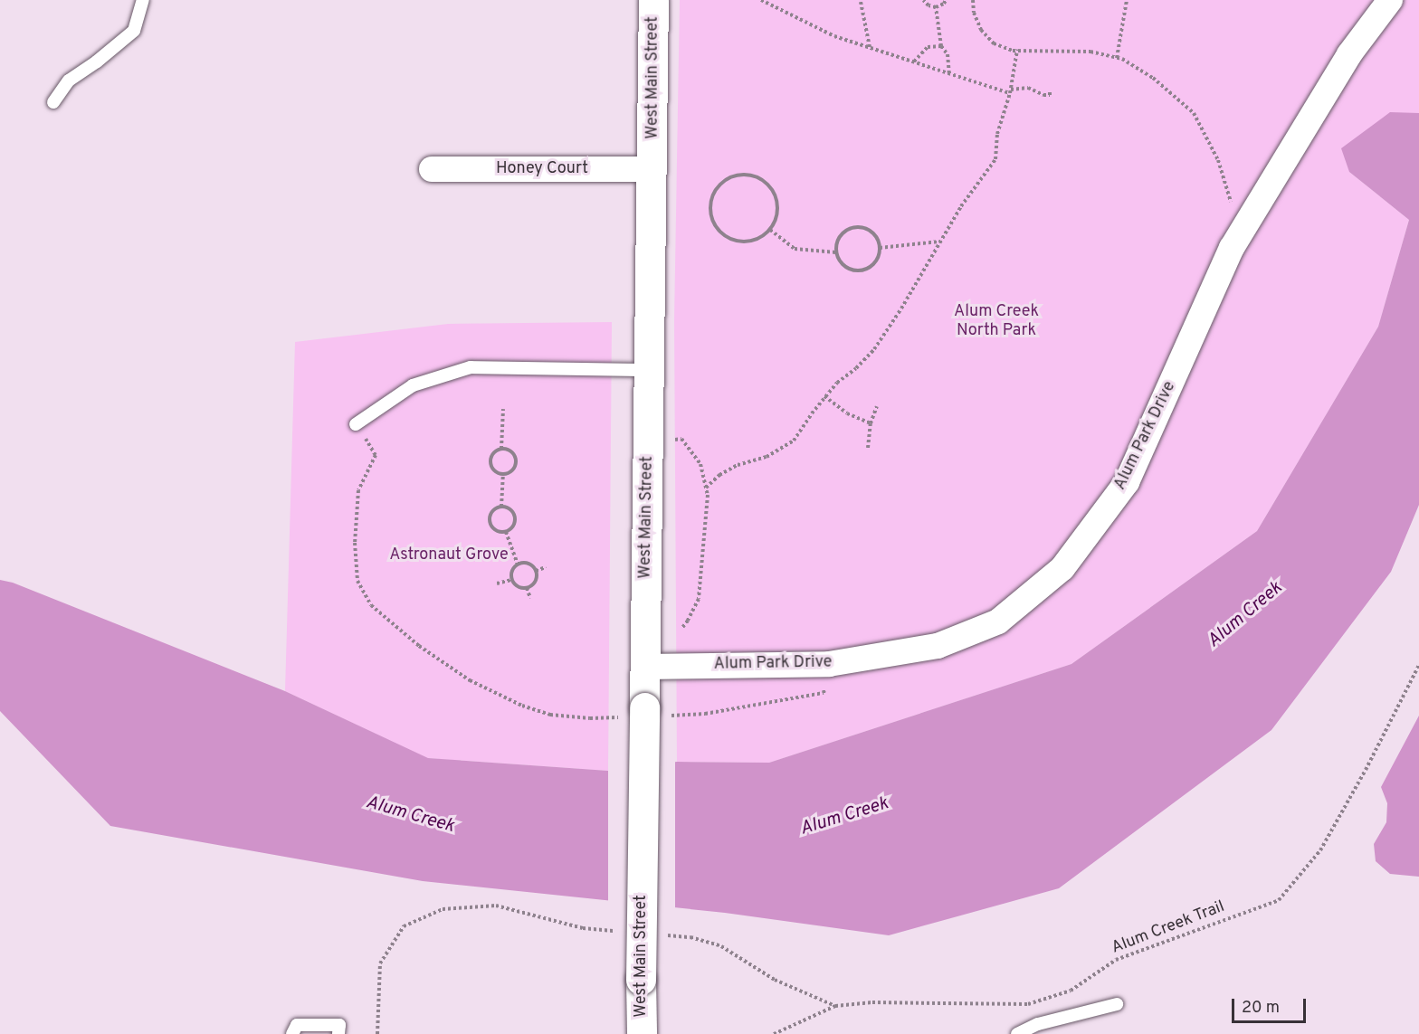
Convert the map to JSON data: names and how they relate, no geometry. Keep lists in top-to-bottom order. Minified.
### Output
{"streets":{"main road":["West Main Street"],"street":["Honey Court","Alum Park Drive"],"path":["Alum Creek Trail"]},"crossings":[["West Main Street","Honey Court"],["West Main Street","Alum Park Drive"]],"water":["Alum Creek"],"parks":["Alum Creek North Park","Astronaut Grove"],"scale_bar":"20 m"}
